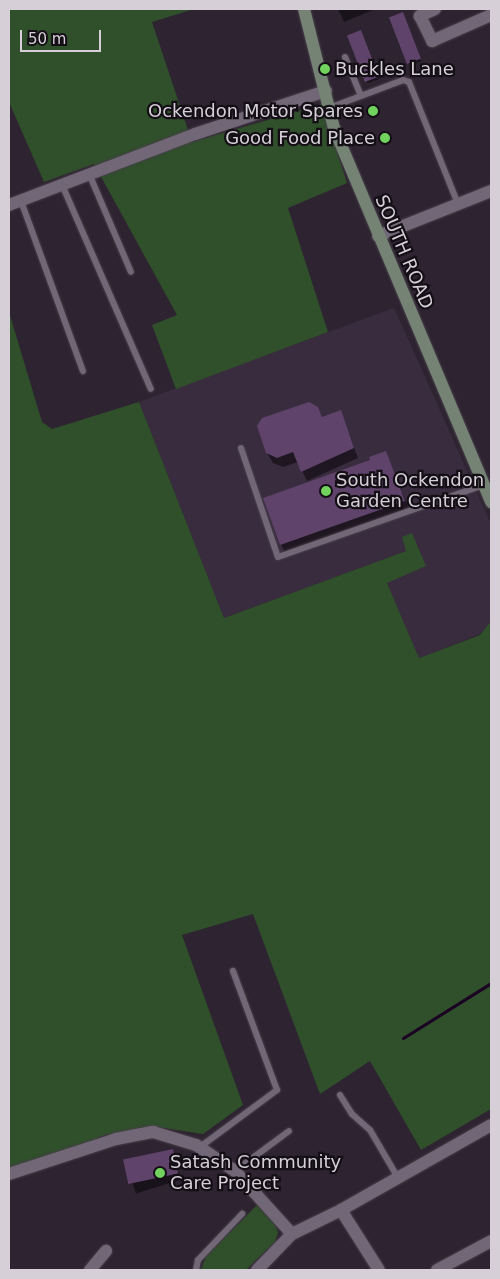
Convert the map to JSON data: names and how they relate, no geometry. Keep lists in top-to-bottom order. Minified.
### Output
{"streets":{"main road":["SOUTH ROAD"]},"places":["Buckles Lane","Ockendon Motor Spares","Good Food Place","South Ockendon Garden Centre","Satash Community Care Project"],"scale_bar":"50 m"}
